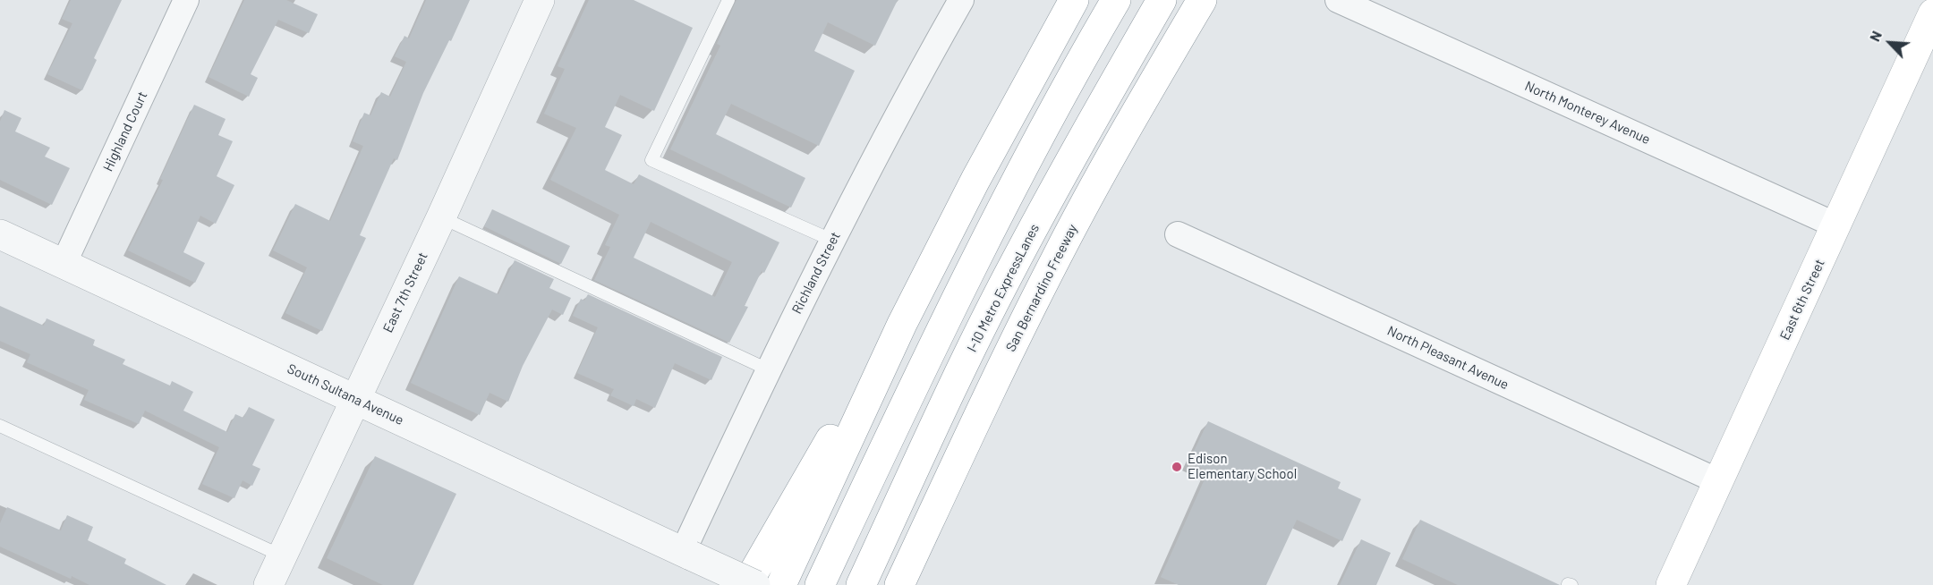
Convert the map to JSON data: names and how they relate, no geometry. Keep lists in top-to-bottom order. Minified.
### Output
{"streets":{"main road":["I-10 Metro ExpressLanes","San Bernardino Freeway","East 6th Street"],"street":["North Monterey Avenue","Highland Court","Richland Street","East 7th Street","North Pleasant Avenue","South Sultana Avenue"]},"crossings":[["North Monterey Avenue","East 6th Street"],["Highland Court","South Sultana Avenue"],["Richland Street","South Sultana Avenue"],["East 7th Street","South Sultana Avenue"],["East 6th Street","North Pleasant Avenue"]],"places":["Edison Elementary School"],"north":"top left"}
